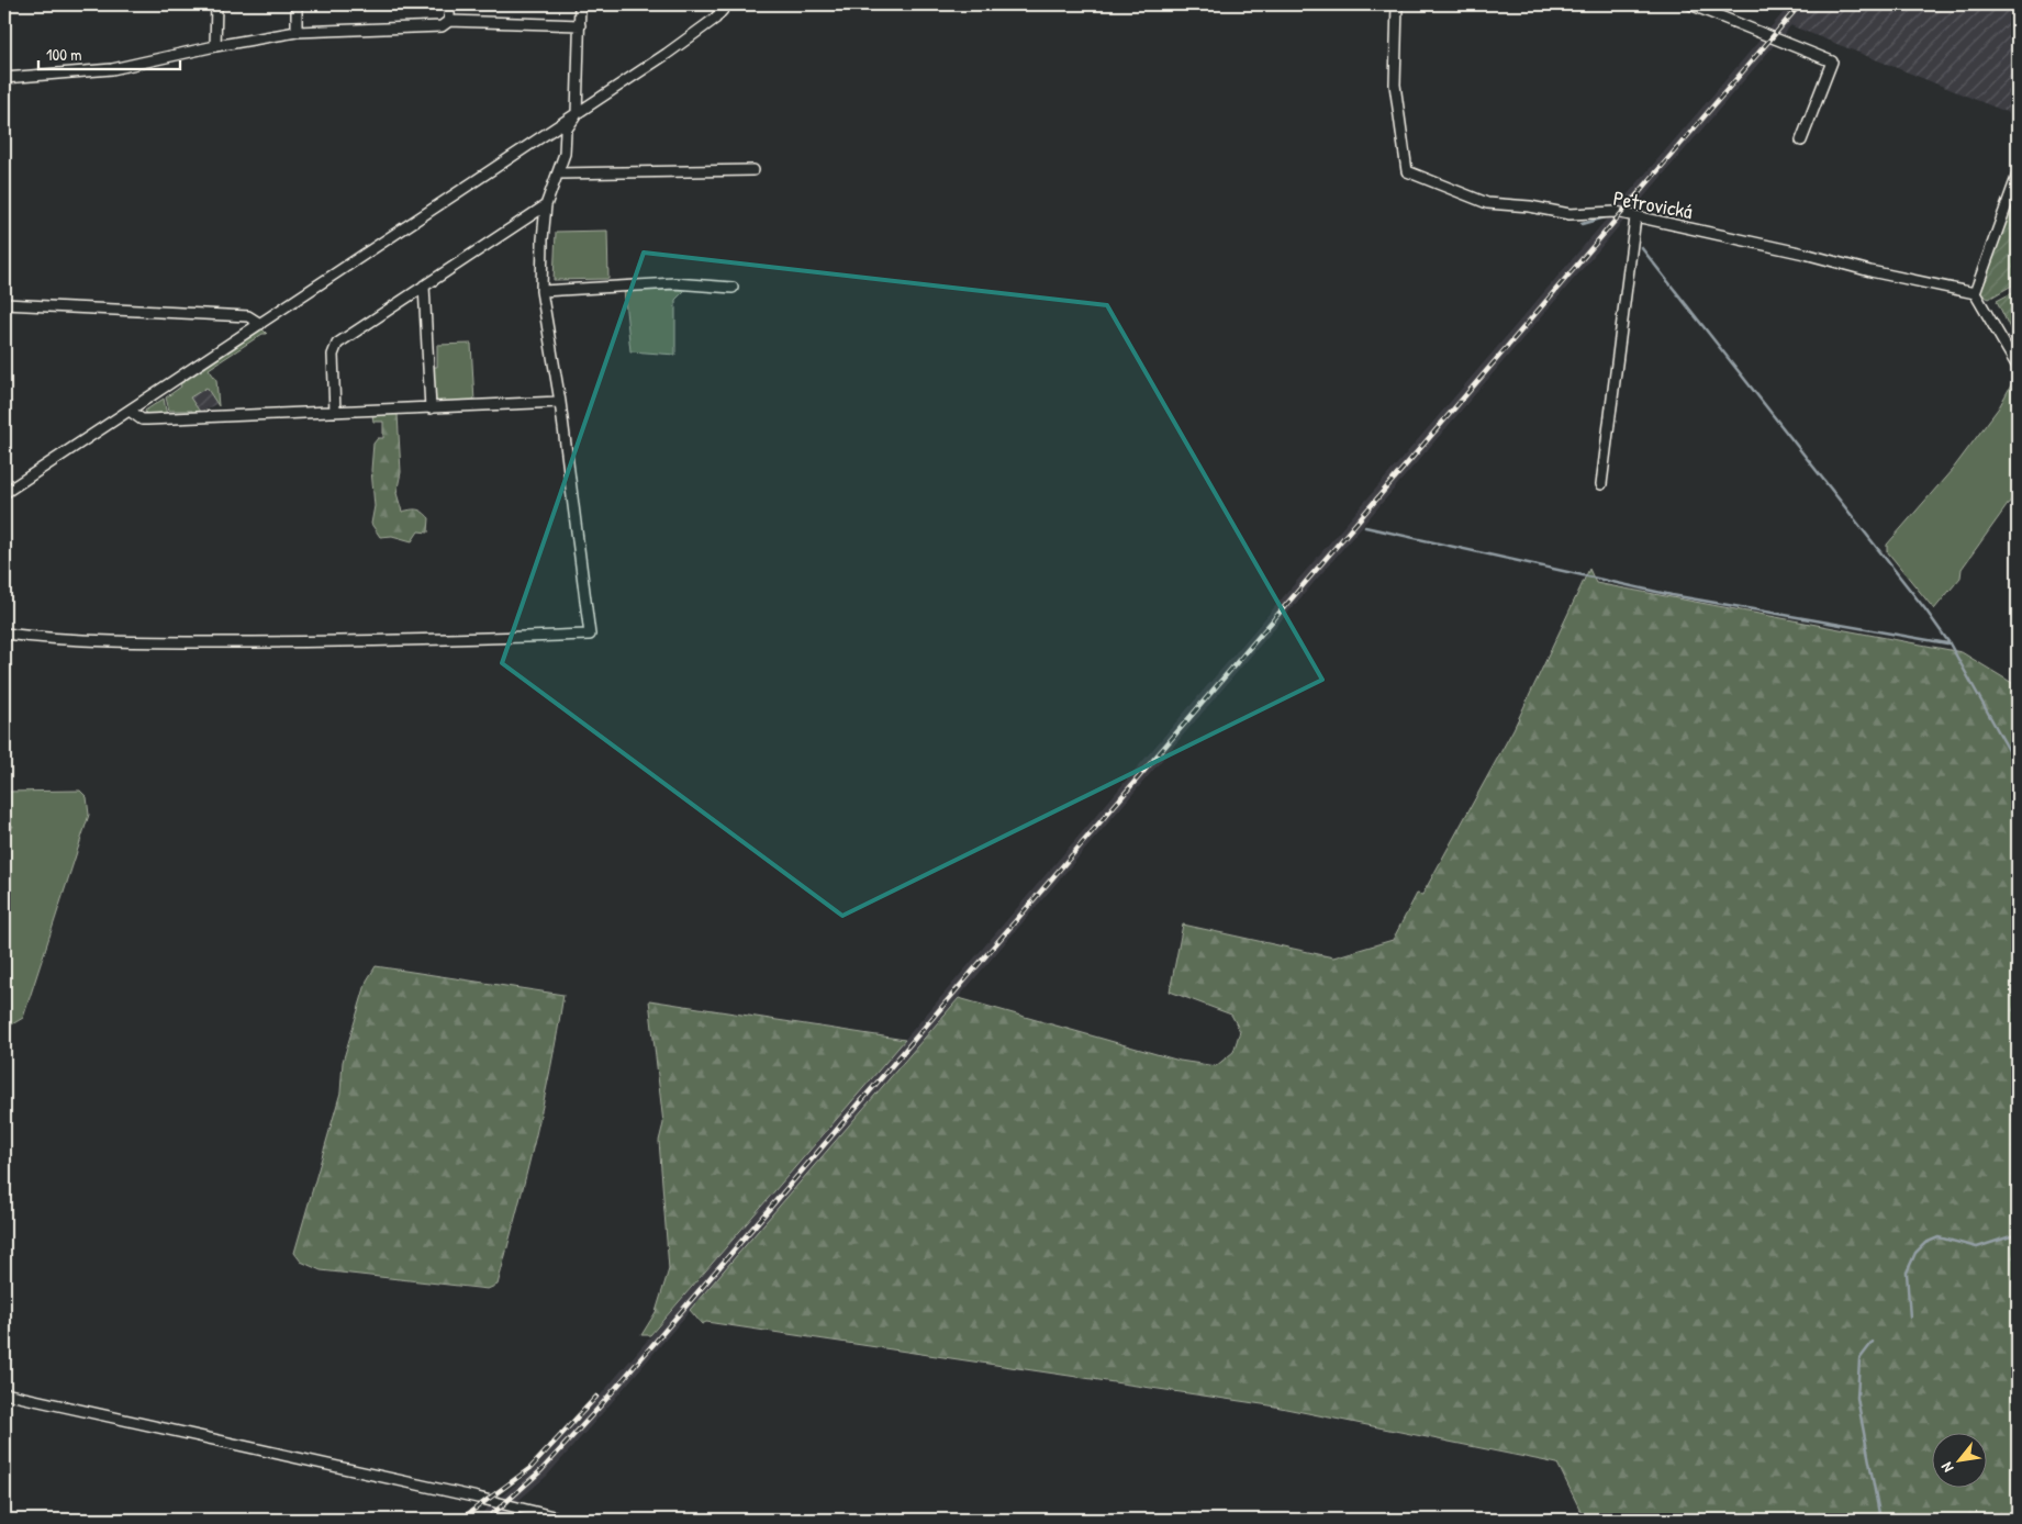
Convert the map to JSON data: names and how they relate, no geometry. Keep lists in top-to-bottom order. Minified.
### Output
{"streets":{"street":["Petrovická"]},"scale_bar":"100 m","north":"bottom left"}
